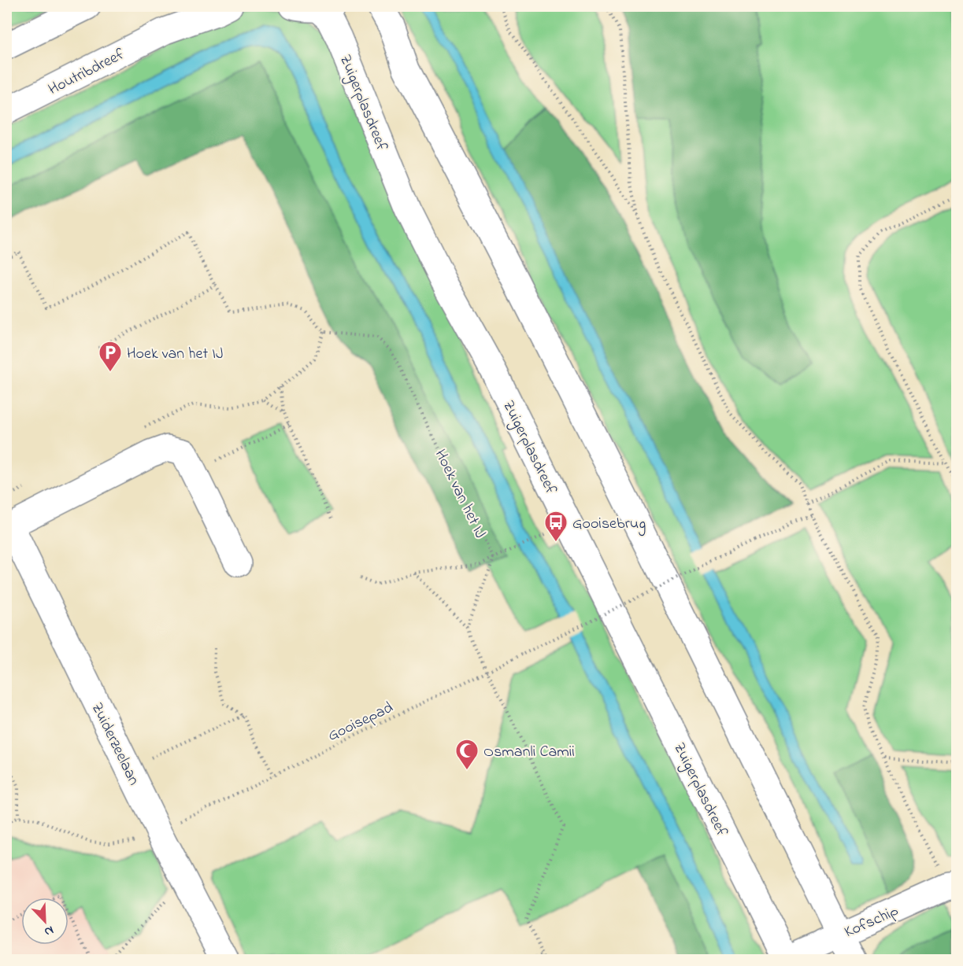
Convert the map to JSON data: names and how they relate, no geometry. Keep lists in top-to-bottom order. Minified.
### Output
{"streets":{"main road":["Houtribdreef","Zuigerplasdreef","Zuiderzeelaan","Kofschip"],"path":["Hoek van het IJ","Gooisepad"]},"crossings":[["Zuigerplasdreef","Kofschip"]],"places":{"parking":["Hoek van het IJ"],"bus stop":["Gooisebrug"],"mosque":["Osmanli Camii"]},"north":"bottom right"}
